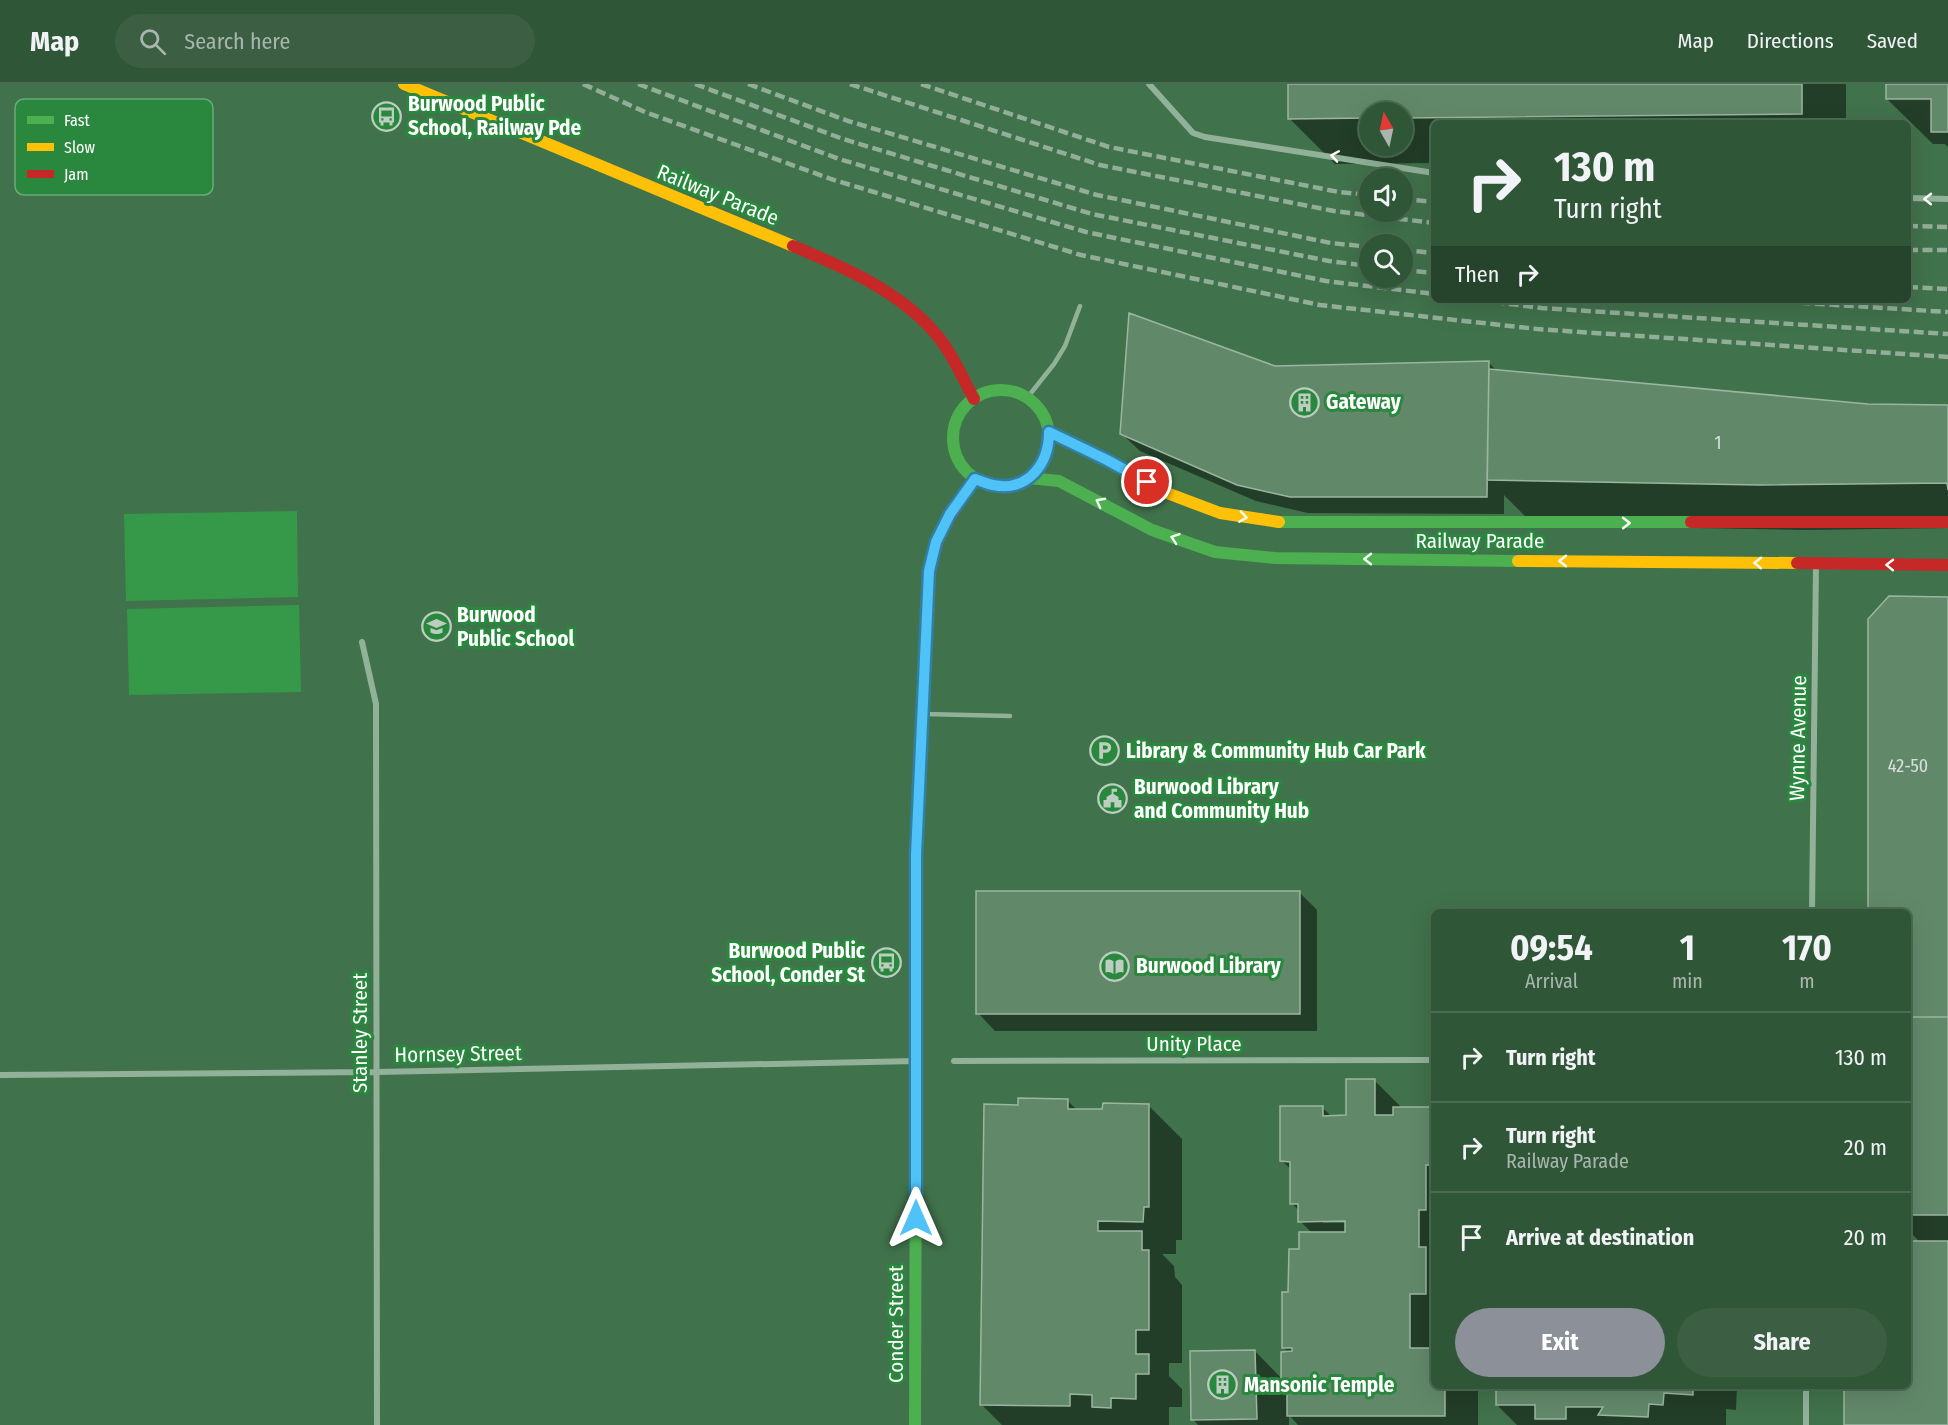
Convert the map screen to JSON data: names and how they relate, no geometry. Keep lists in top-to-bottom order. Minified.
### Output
{"streets":{"main road":["Railway Parade","Conder Street"],"street":["Wynne Avenue","Stanley Street","Unity Place","Hornsey Street"]},"crossings":[["Railway Parade","Wynne Avenue"],["Railway Parade","Conder Street"],["Stanley Street","Hornsey Street"],["Hornsey Street","Conder Street"]],"places":{"bus stop":["Burwood Public School, Railway Pde","Burwood Public School, Conder St"],"building":["Gateway","Mansonic Temple"],"school or university":["Burwood Public School"],"parking":["Library & Community Hub Car Park"],"public building":["Burwood Library and Community Hub"],"library":["Burwood Library"]},"house_numbers":["1","42-50"],"legend":["Fast","Slow","Jam"],"north":"top","page":{"header":"Map","search":"Search here","nav":["Map","Directions","Saved"],"turn":["130 m","Turn right"],"then":"Then","eta":["09:54","Arrival","1","min","170","m"],"list":[{"name":"Turn right","value":"130 m"},{"name":"Turn right","note":"Railway Parade","value":"20 m"},{"name":"Arrive at destination","value":"20 m"}],"buttons":["Exit","Share"]}}
